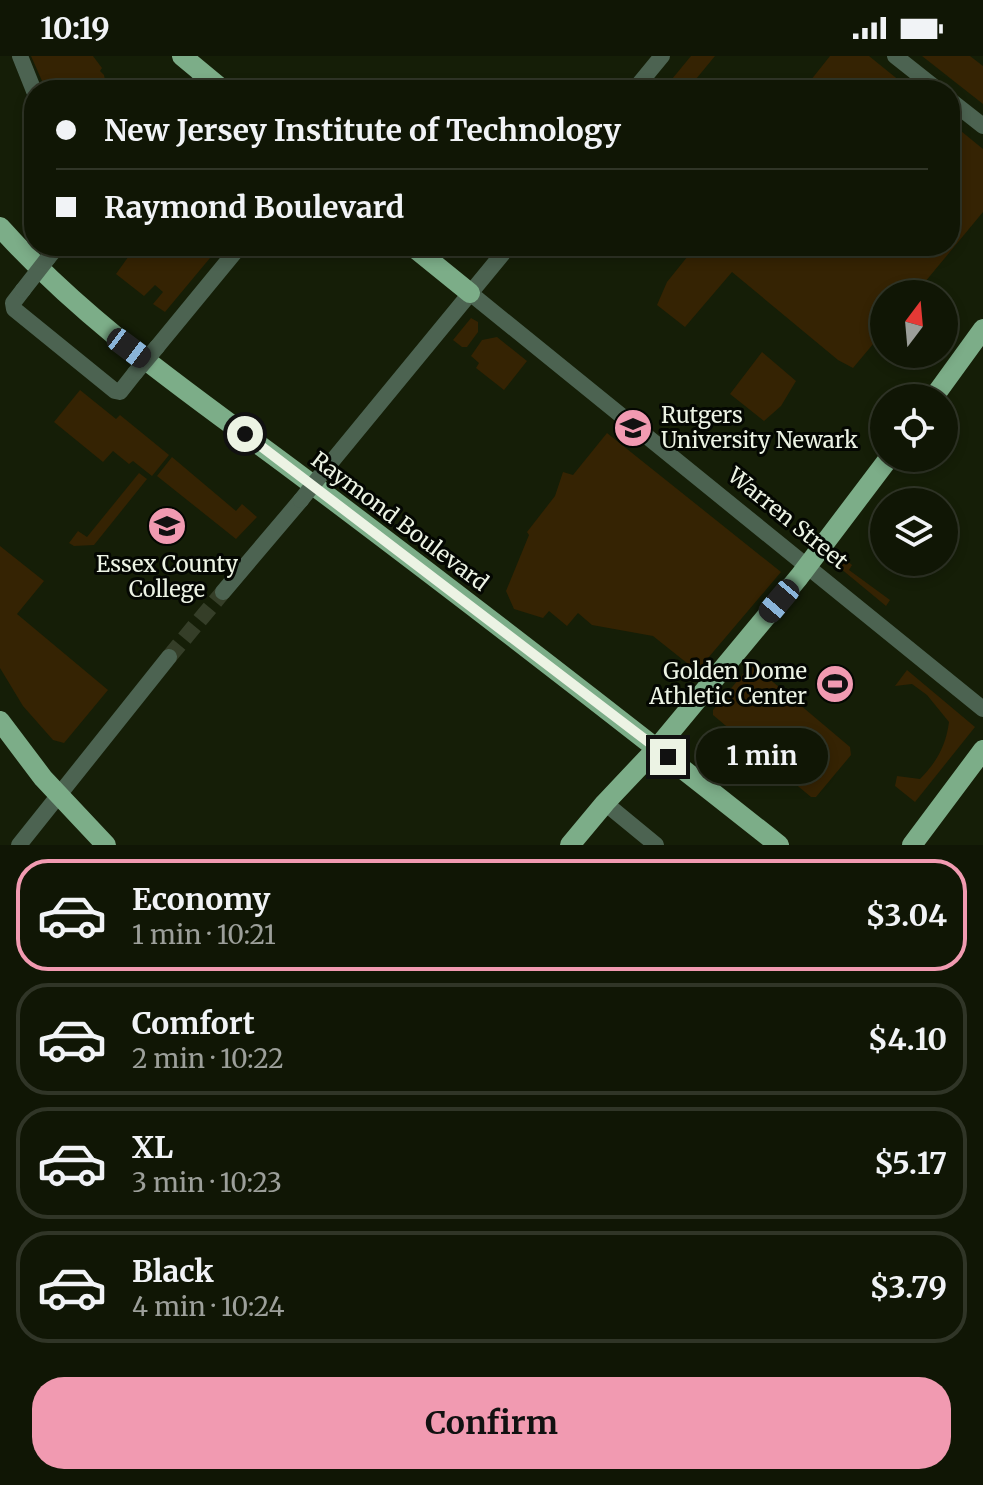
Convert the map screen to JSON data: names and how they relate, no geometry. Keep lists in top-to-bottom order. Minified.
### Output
{"streets":{"main road":["Warren Street","Raymond Boulevard"]},"places":{"school or university":["Rutgers University Newark","Essex County College"],"sports":["Golden Dome Athletic Center"]},"north":"top","page":{"status":"10:19","banner":["New Jersey Institute of Technology","Raymond Boulevard"],"bubble":"1 min","list":[{"name":"Economy","note":"1 min · 10:21","value":"$3.04"},{"name":"Comfort","note":"2 min · 10:22","value":"$4.10"},{"name":"XL","note":"3 min · 10:23","value":"$5.17"},{"name":"Black","note":"4 min · 10:24","value":"$3.79"}],"buttons":"Confirm"}}
